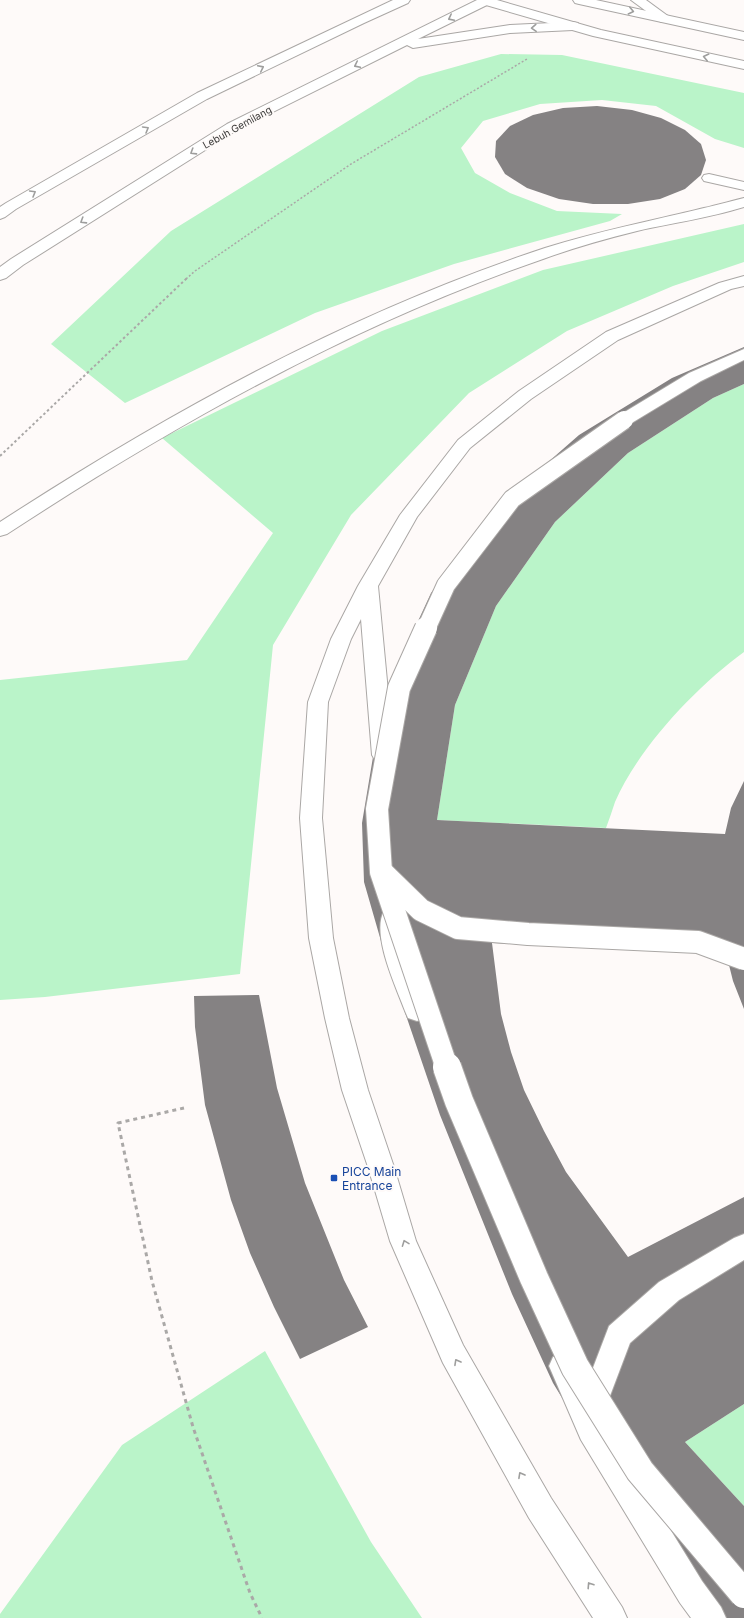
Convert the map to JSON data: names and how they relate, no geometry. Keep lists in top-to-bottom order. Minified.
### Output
{"streets":{"main road":["Lebuh Gemilang"]},"places":{"transit":["PICC Main Entrance"]}}
